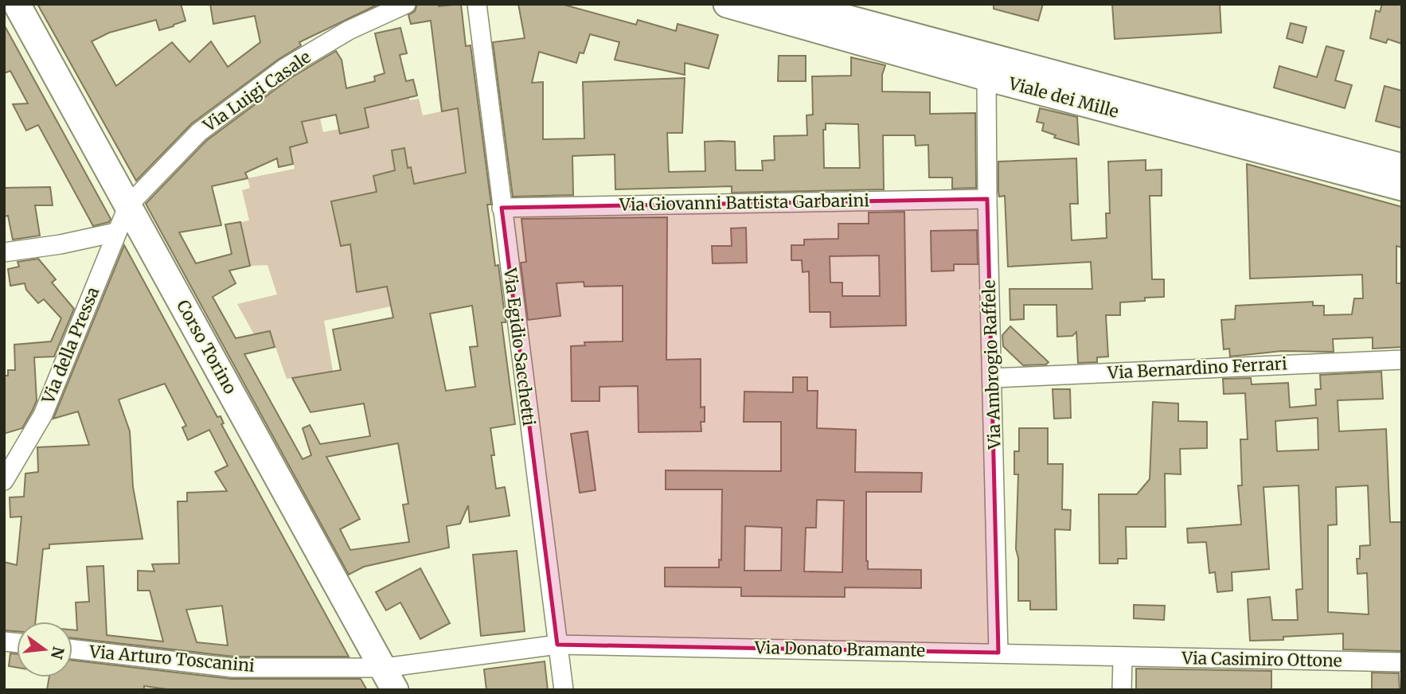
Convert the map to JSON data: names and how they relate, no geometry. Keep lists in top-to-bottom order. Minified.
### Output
{"streets":{"main road":["Viale dei Mille","Corso Torino"],"street":["Via Luigi Casale","Via Giovanni Battista Garbarini","Via della Pressa","Via Egidio Sacchetti","Via Ambrogio Raffele","Via Bernardino Ferrari","Via Donato Bramante","Via Arturo Toscanini","Via Casimiro Ottone"]},"crossings":[["Via Luigi Casale","Via della Pressa"],["Via Luigi Casale","Corso Torino"],["Viale dei Mille","Via Ambrogio Raffele"],["Via Giovanni Battista Garbarini","Via Egidio Sacchetti"],["Via Giovanni Battista Garbarini","Via Ambrogio Raffele"],["Via della Pressa","Corso Torino"],["Corso Torino","Via Donato Bramante"],["Corso Torino","Via Arturo Toscanini"],["Via Egidio Sacchetti","Via Donato Bramante"],["Via Ambrogio Raffele","Via Bernardino Ferrari"],["Via Ambrogio Raffele","Via Donato Bramante"],["Via Donato Bramante","Via Arturo Toscanini"],["Via Donato Bramante","Via Casimiro Ottone"]],"north":"right"}
